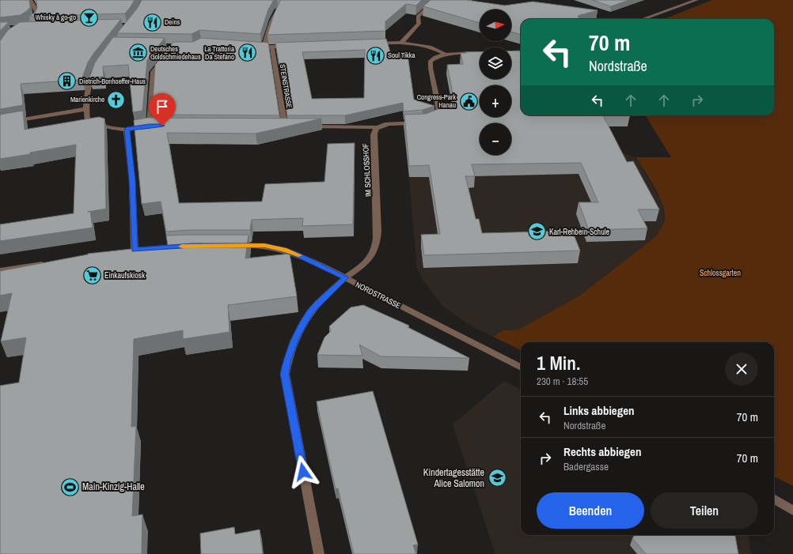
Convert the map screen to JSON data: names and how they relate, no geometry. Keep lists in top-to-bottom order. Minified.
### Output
{"streets":{"street":["STEINSTRASSE","IM SCHLOSSHOF","NORDSTRASSE"]},"crossings":[["IM SCHLOSSHOF","NORDSTRASSE"]],"parks":["Schlossgarten"],"places":{"bar":["Whisky à go-go"],"restaurant":["Deins","La Trattoria Da Stefano","Soul Tikka"],"museum":["Deutsches Goldschmiedehaus"],"building":["Dietrich-Bonhoeffer-Haus"],"church":["Marienkirche"],"public building":["Congress-Park Hanau"],"school or university":["Karl-Rehbein-Schule","Kindertagesstätte Alice Salomon"],"supermarket":["Einkaufskiosk"],"sports":["Main-Kinzig-Halle"]},"north":"right","page":{"map_buttons":["+","−"],"turn":["70 m","Nordstraße"],"heading":["1 Min.","230 m · 18:55"],"list":[{"name":"Links abbiegen","note":"Nordstraße","value":"70 m"},{"name":"Rechts abbiegen","note":"Badergasse","value":"70 m"}],"buttons":["Beenden","Teilen"]}}
